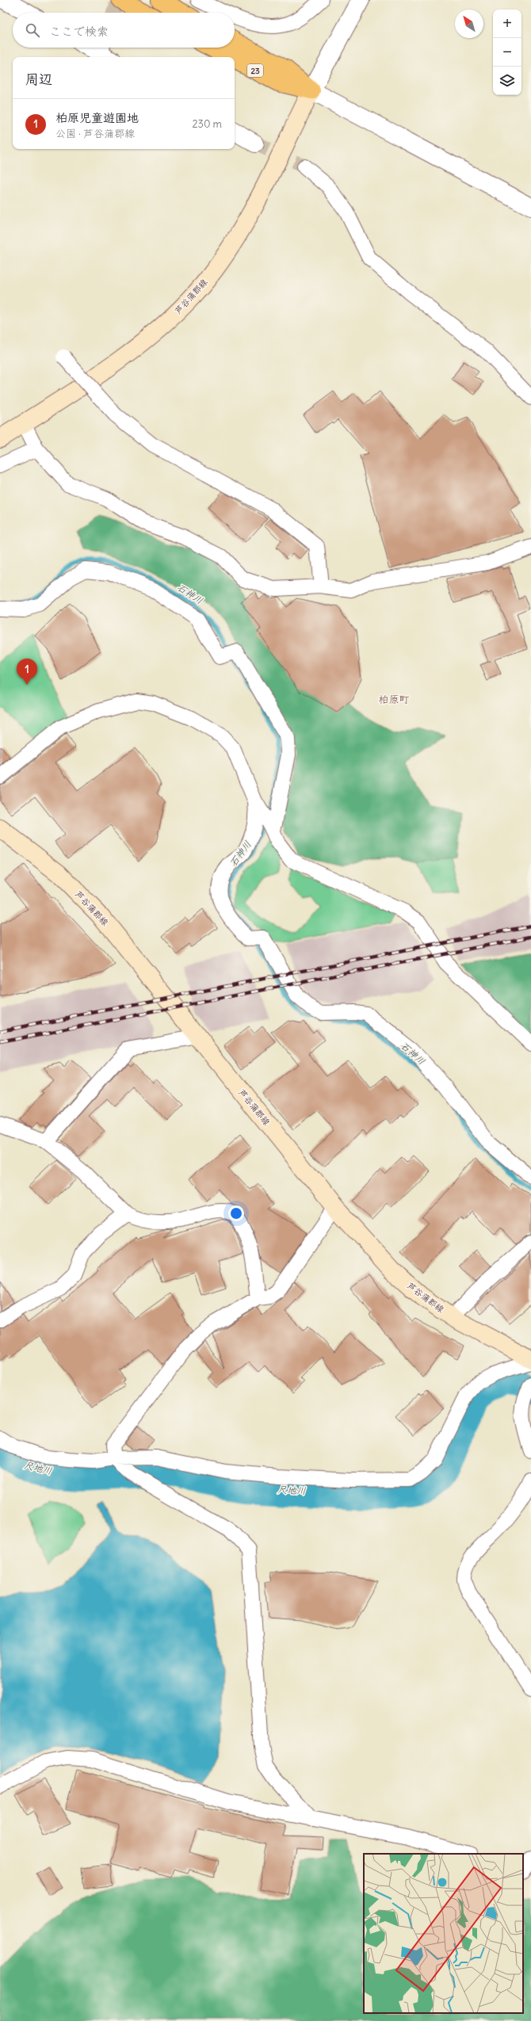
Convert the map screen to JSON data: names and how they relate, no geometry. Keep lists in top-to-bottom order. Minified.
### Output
{"streets":{"highway":["23"],"main road":["芦谷蒲郡線"]},"crossings":[["23","芦谷蒲郡線"]],"districts":["柏原町"],"water":["石神川","尺地川"],"north":"top left","page":{"map_buttons":["+","−"],"search":"ここで検索","heading":"周辺","list":[{"mark":"1","name":"柏原児童遊園地","note":"公園 · 芦谷蒲郡線","value":"230 m"}],"pins":"1"}}
